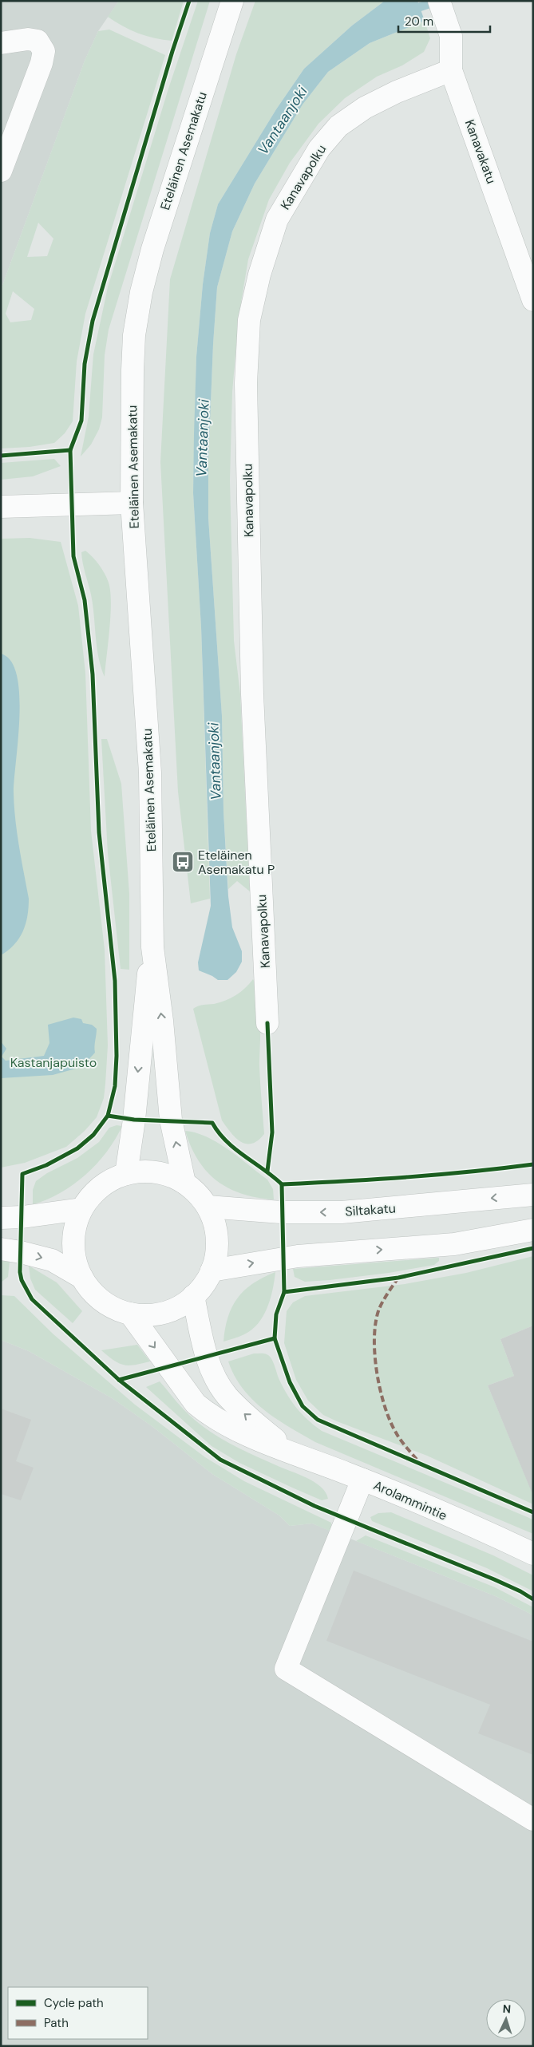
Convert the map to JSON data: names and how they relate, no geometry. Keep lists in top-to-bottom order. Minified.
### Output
{"streets":{"street":["Eteläinen Asemakatu","Kanavakatu","Kanavapolku","Siltakatu","Arolammintie"]},"crossings":[["Kanavakatu","Kanavapolku"]],"water":["Vantaanjoki"],"parks":["Kastanjapuisto"],"places":{"bus stop":["Eteläinen Asemakatu P"]},"legend":["Cycle path","Path"],"scale_bar":"20 m","north":"top"}
